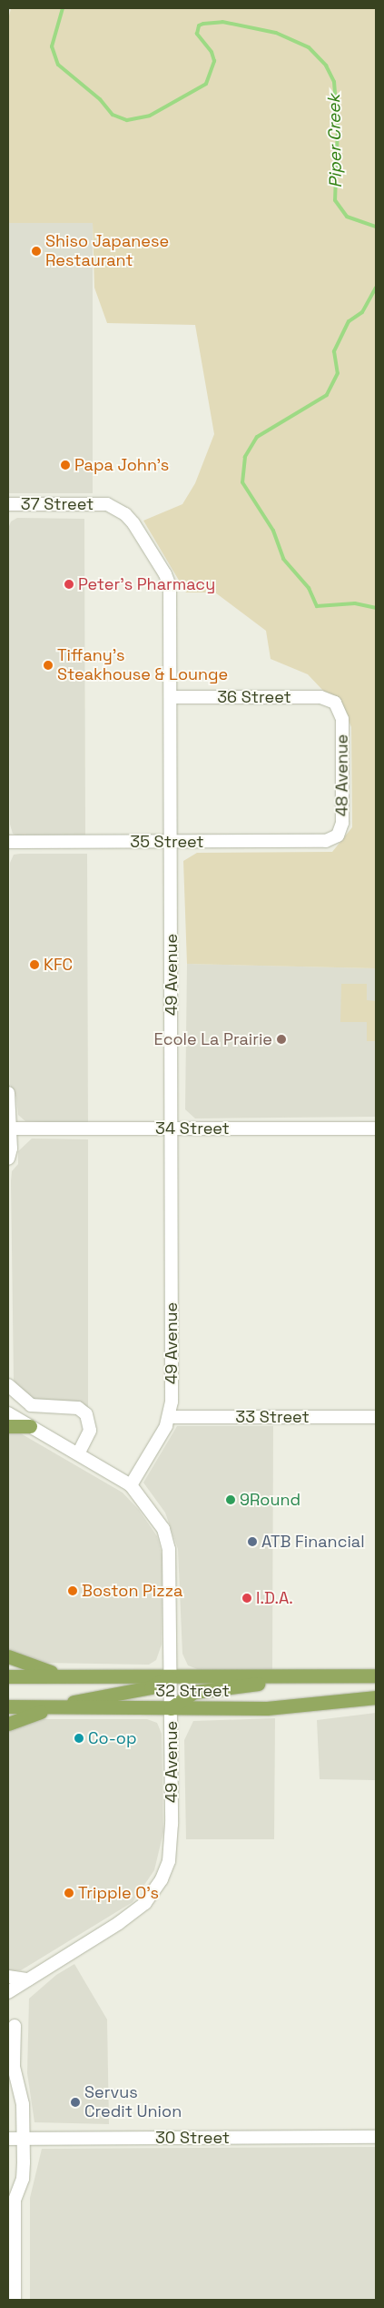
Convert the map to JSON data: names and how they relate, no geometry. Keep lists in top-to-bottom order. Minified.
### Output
{"streets":{"main road":["32 Street"],"street":["37 Street","36 Street","48 Avenue","35 Street","49 Avenue","34 Street","33 Street","30 Street"]},"crossings":[["37 Street","49 Avenue"],["36 Street","48 Avenue"],["36 Street","49 Avenue"],["48 Avenue","35 Street"],["35 Street","49 Avenue"],["49 Avenue","34 Street"],["49 Avenue","33 Street"],["49 Avenue","32 Street"]],"water":["Piper Creek"],"places":["Shiso Japanese Restaurant","Papa John's","Peter's Pharmacy","Tiffany's Steakhouse & Lounge","KFC","Ecole La Prairie","9Round","ATB Financial","Boston Pizza","I.D.A.","Co-op","Tripple O's","Servus Credit Union"]}
